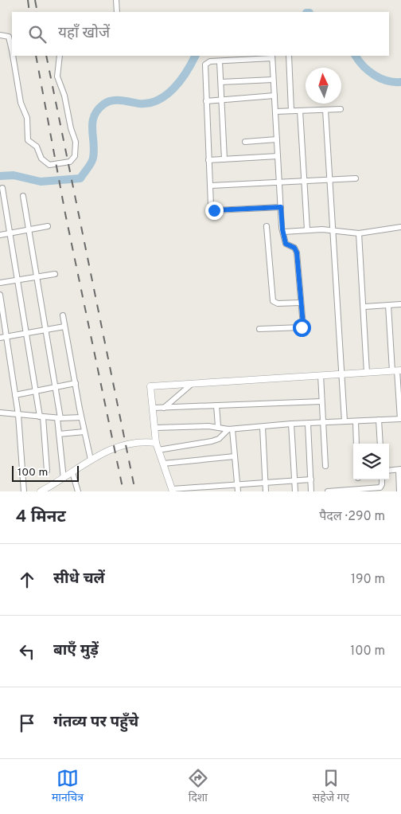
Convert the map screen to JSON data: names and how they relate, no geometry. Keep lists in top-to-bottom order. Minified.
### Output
{"scale_bar":"100 m","north":"top","page":{"search":"यहाँ खोजें","scale":"100 m","heading":["4 मिनट","पैदल · 290 m"],"list":[["सीधे चलें","190 m"],["बाएँ मुड़ें","100 m"],"गंतव्य पर पहुँचे"],"nav":["मानचित्र","दिशा","सहेजे गए"]}}
